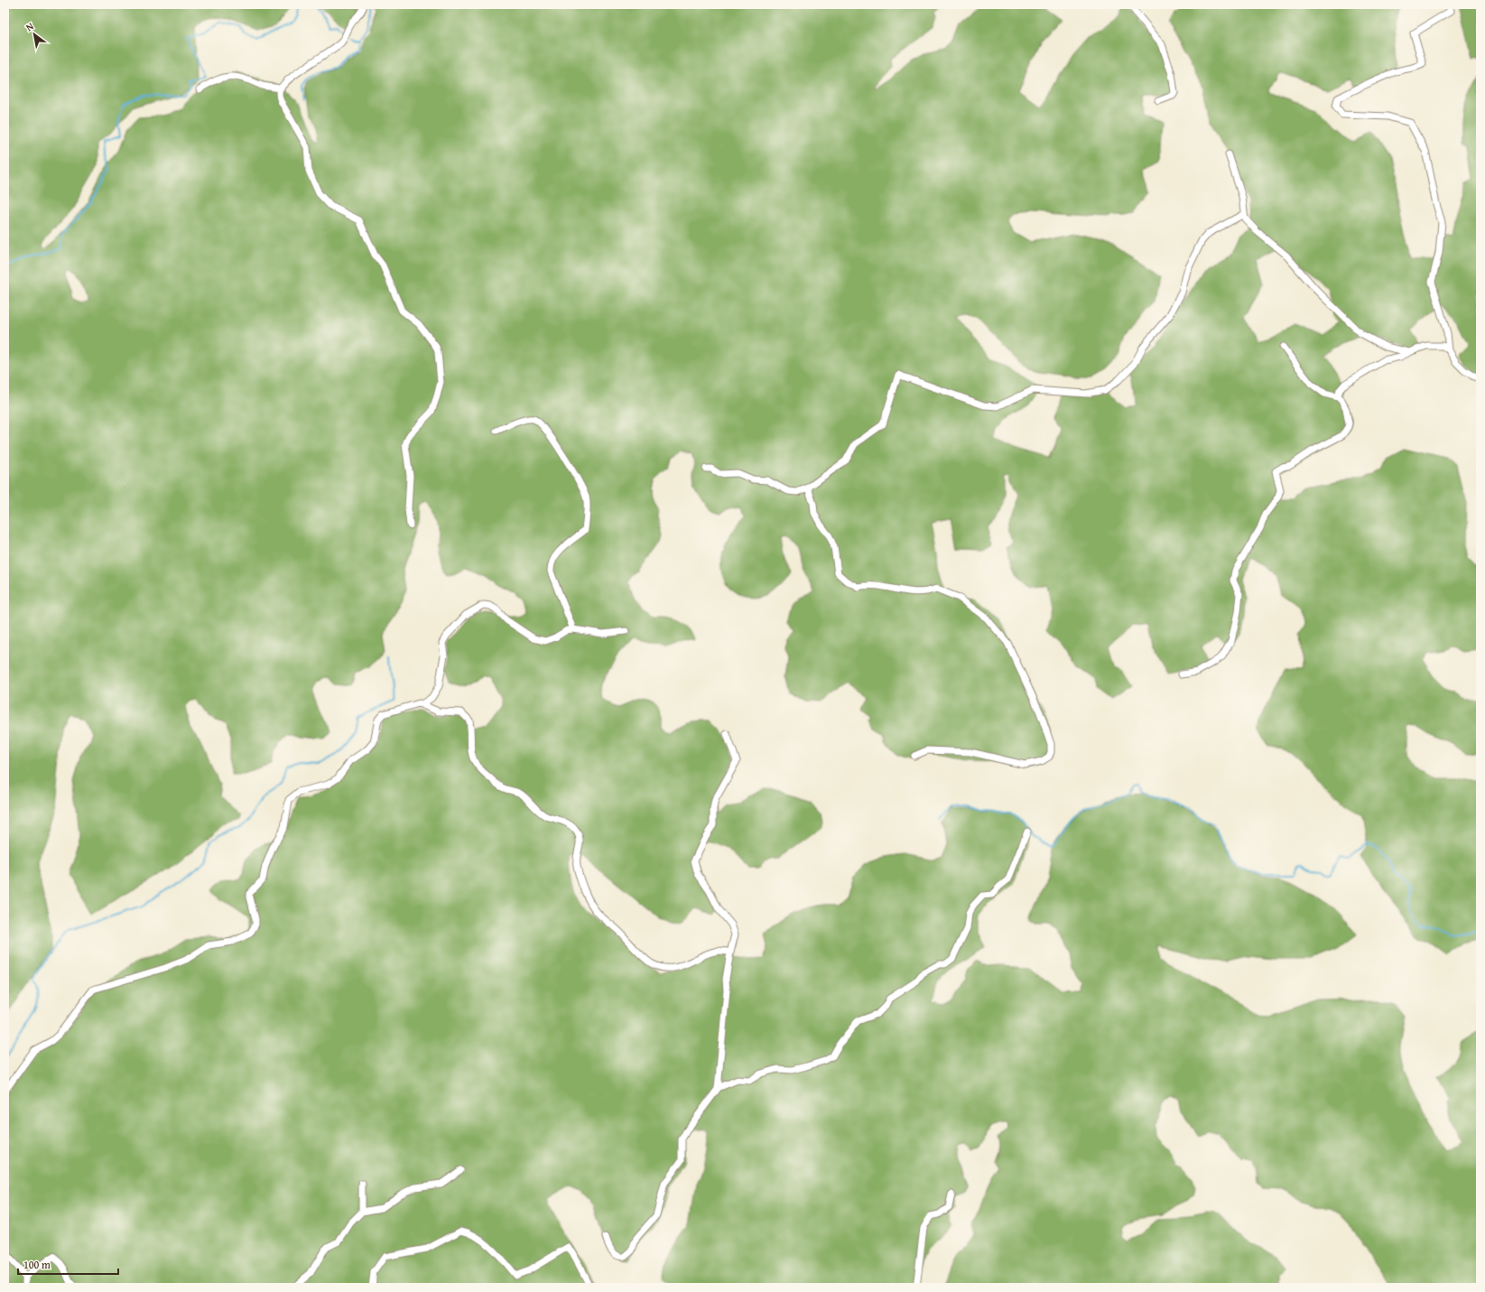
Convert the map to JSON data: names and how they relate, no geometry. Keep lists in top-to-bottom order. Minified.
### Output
{"scale_bar":"100 m","north":"top left"}
